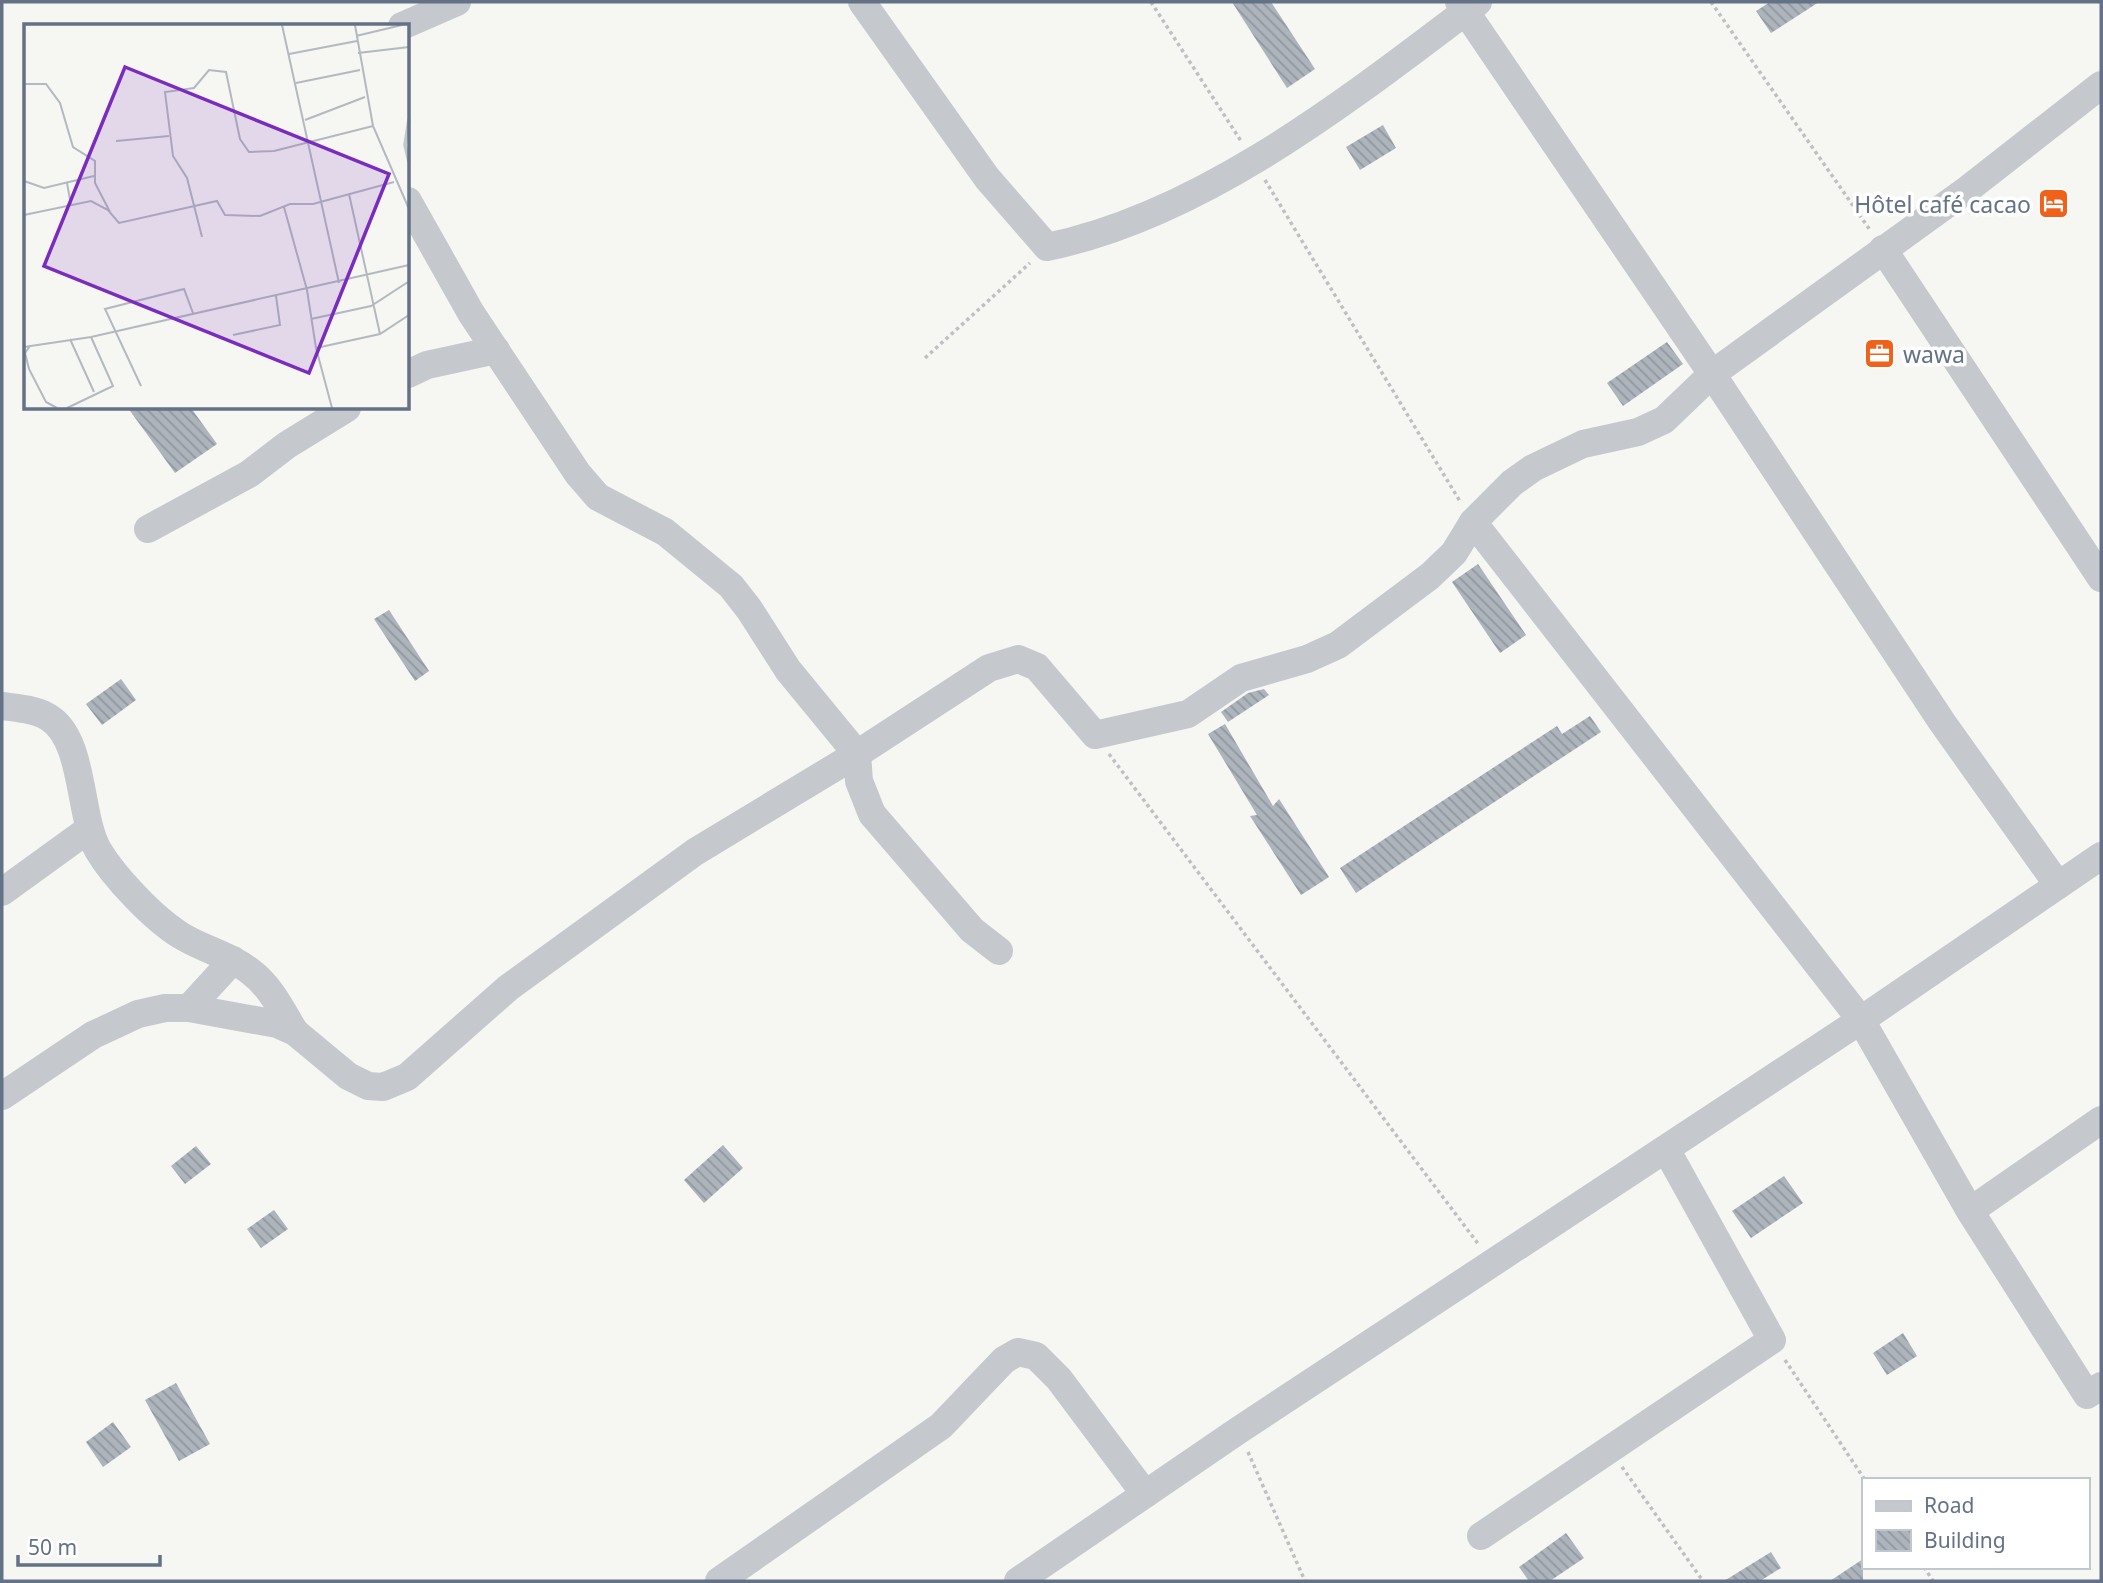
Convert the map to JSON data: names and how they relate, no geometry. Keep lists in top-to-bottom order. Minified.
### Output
{"places":{"hotel":["Hôtel café cacao"],"office":["wawa"]},"legend":["Road","Building"],"scale_bar":"50 m"}
